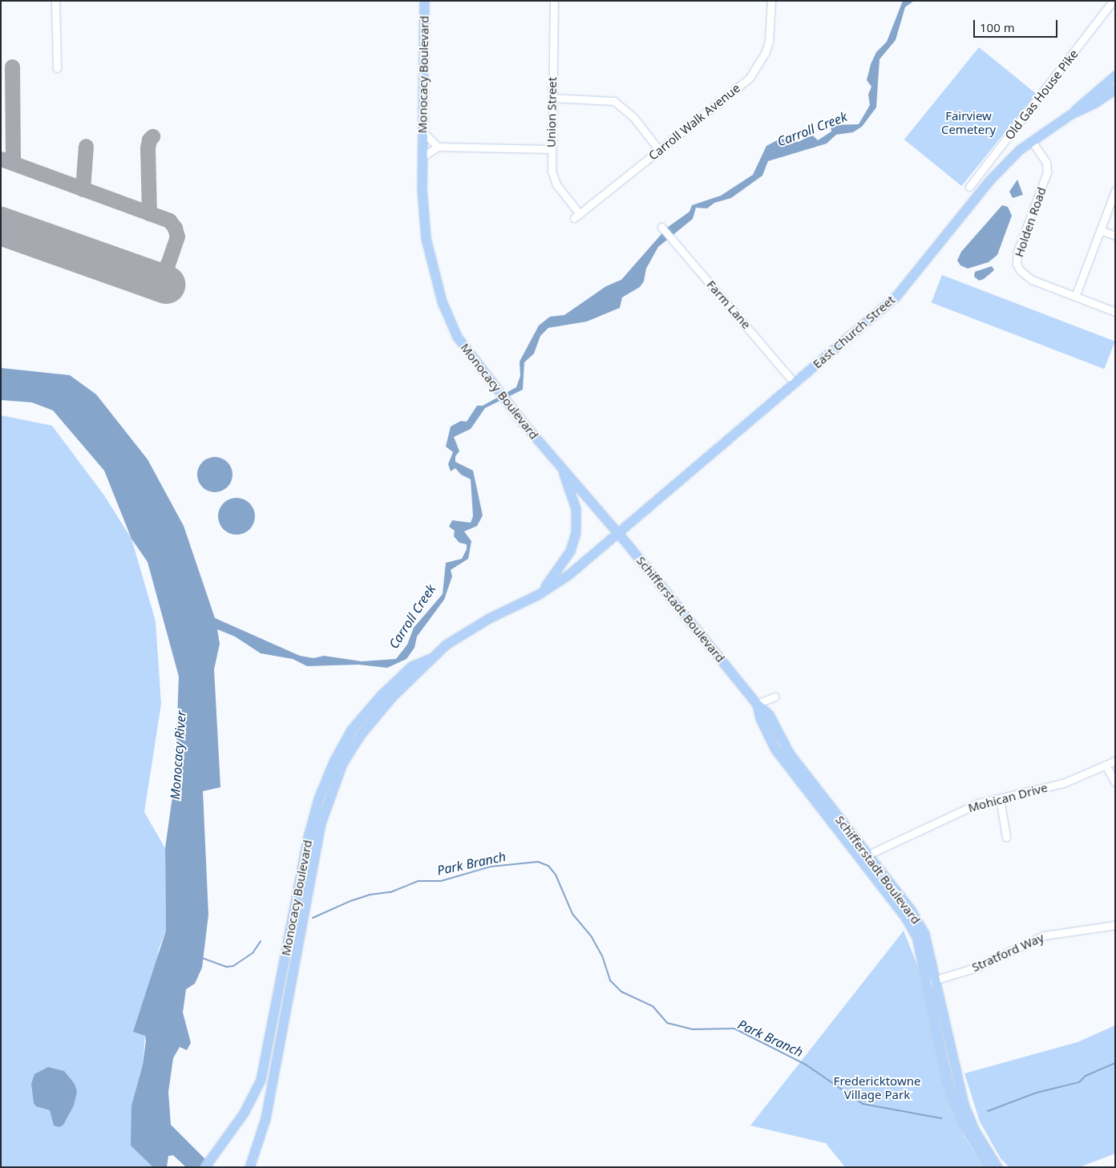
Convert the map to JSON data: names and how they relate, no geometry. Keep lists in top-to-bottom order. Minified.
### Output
{"streets":{"main road":["Monocacy Boulevard","East Church Street","Schifferstadt Boulevard"],"street":["Old Gas House Pike","Union Street","Carroll Walk Avenue","Holden Road","Farm Lane","Mohican Drive","Stratford Way"]},"crossings":[["Monocacy Boulevard","East Church Street"],["Monocacy Boulevard","Schifferstadt Boulevard"],["Union Street","Carroll Walk Avenue"],["Holden Road","East Church Street"],["Farm Lane","East Church Street"],["East Church Street","Schifferstadt Boulevard"],["Schifferstadt Boulevard","Mohican Drive"],["Schifferstadt Boulevard","Stratford Way"]],"water":["Carroll Creek","Monocacy River","Park Branch"],"parks":["Fairview Cemetery","Fredericktowne Village Park"],"scale_bar":"100 m"}
